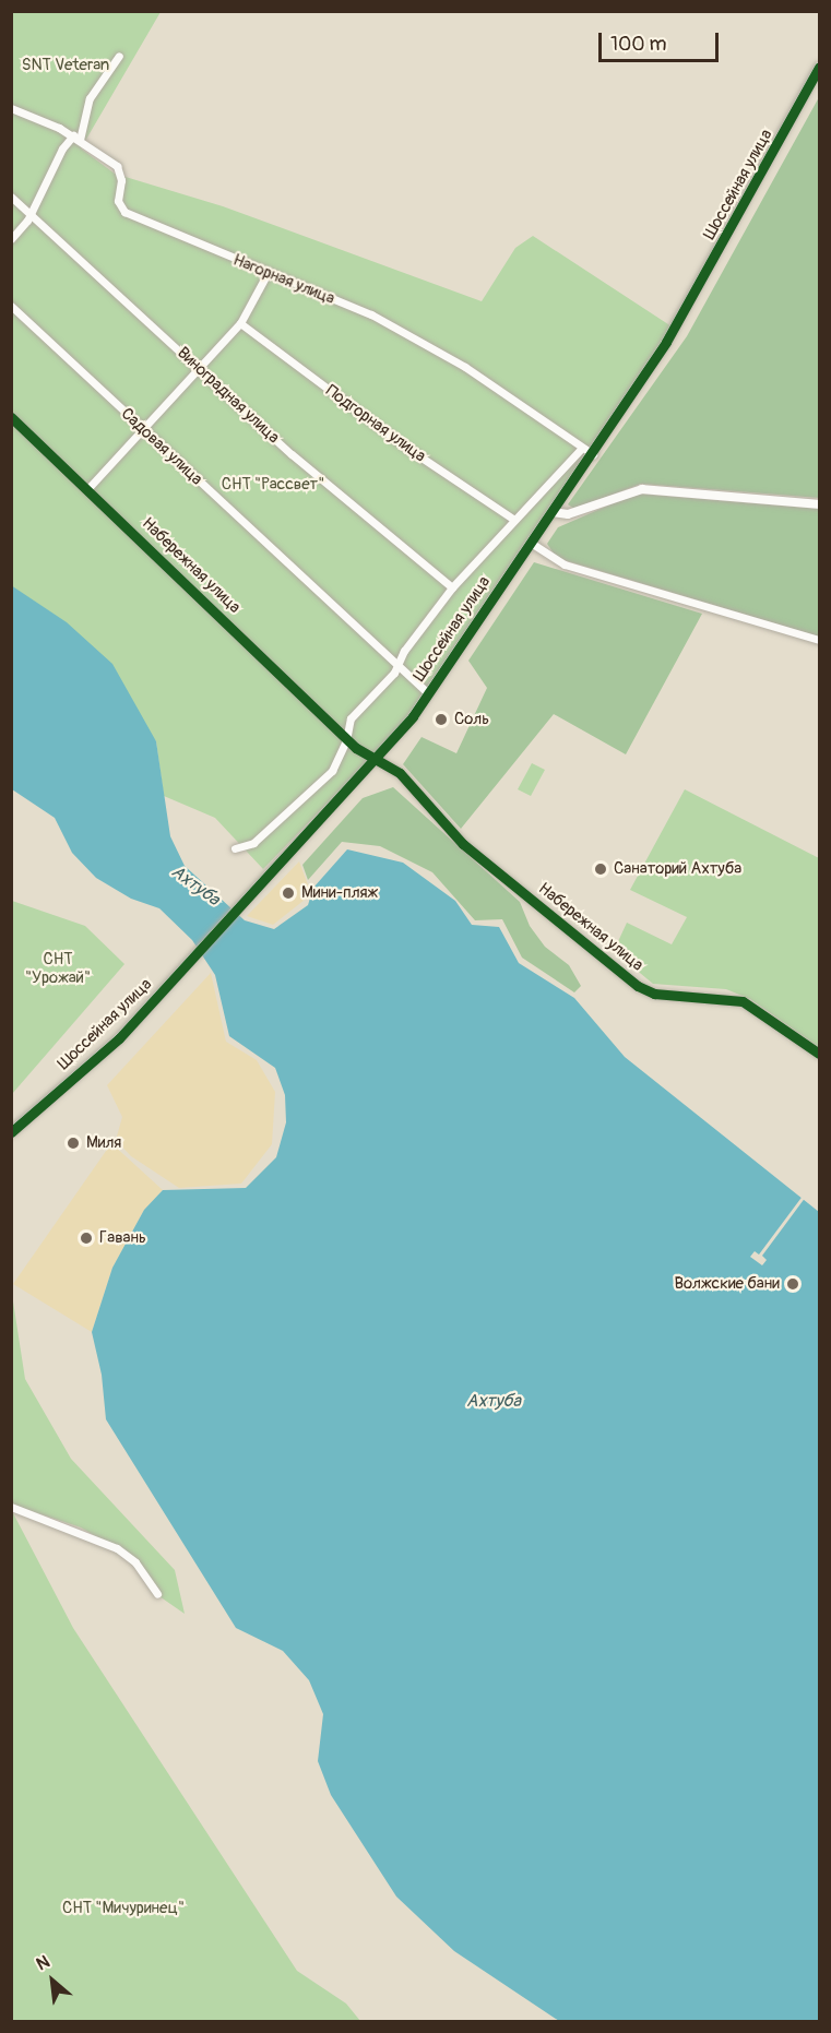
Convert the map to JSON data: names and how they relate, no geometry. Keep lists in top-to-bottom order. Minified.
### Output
{"streets":{"street":["Шоссейная улица","Нагорная улица","Виноградная улица","Подгорная улица","Садовая улица","Набережная улица"]},"crossings":[["Шоссейная улица","Нагорная улица"],["Шоссейная улица","Садовая улица"],["Шоссейная улица","Набережная улица"]],"water":["Ахтуба"],"parks":["SNT Veteran","СНТ \"Рассвет\"","СНТ \"Урожай\"","СНТ \"Мичуринец\""],"places":["Соль","Санаторий Ахтуба","Мини-пляж","Миля","Гавань","Волжские бани"],"scale_bar":"100 m","north":"top left"}
